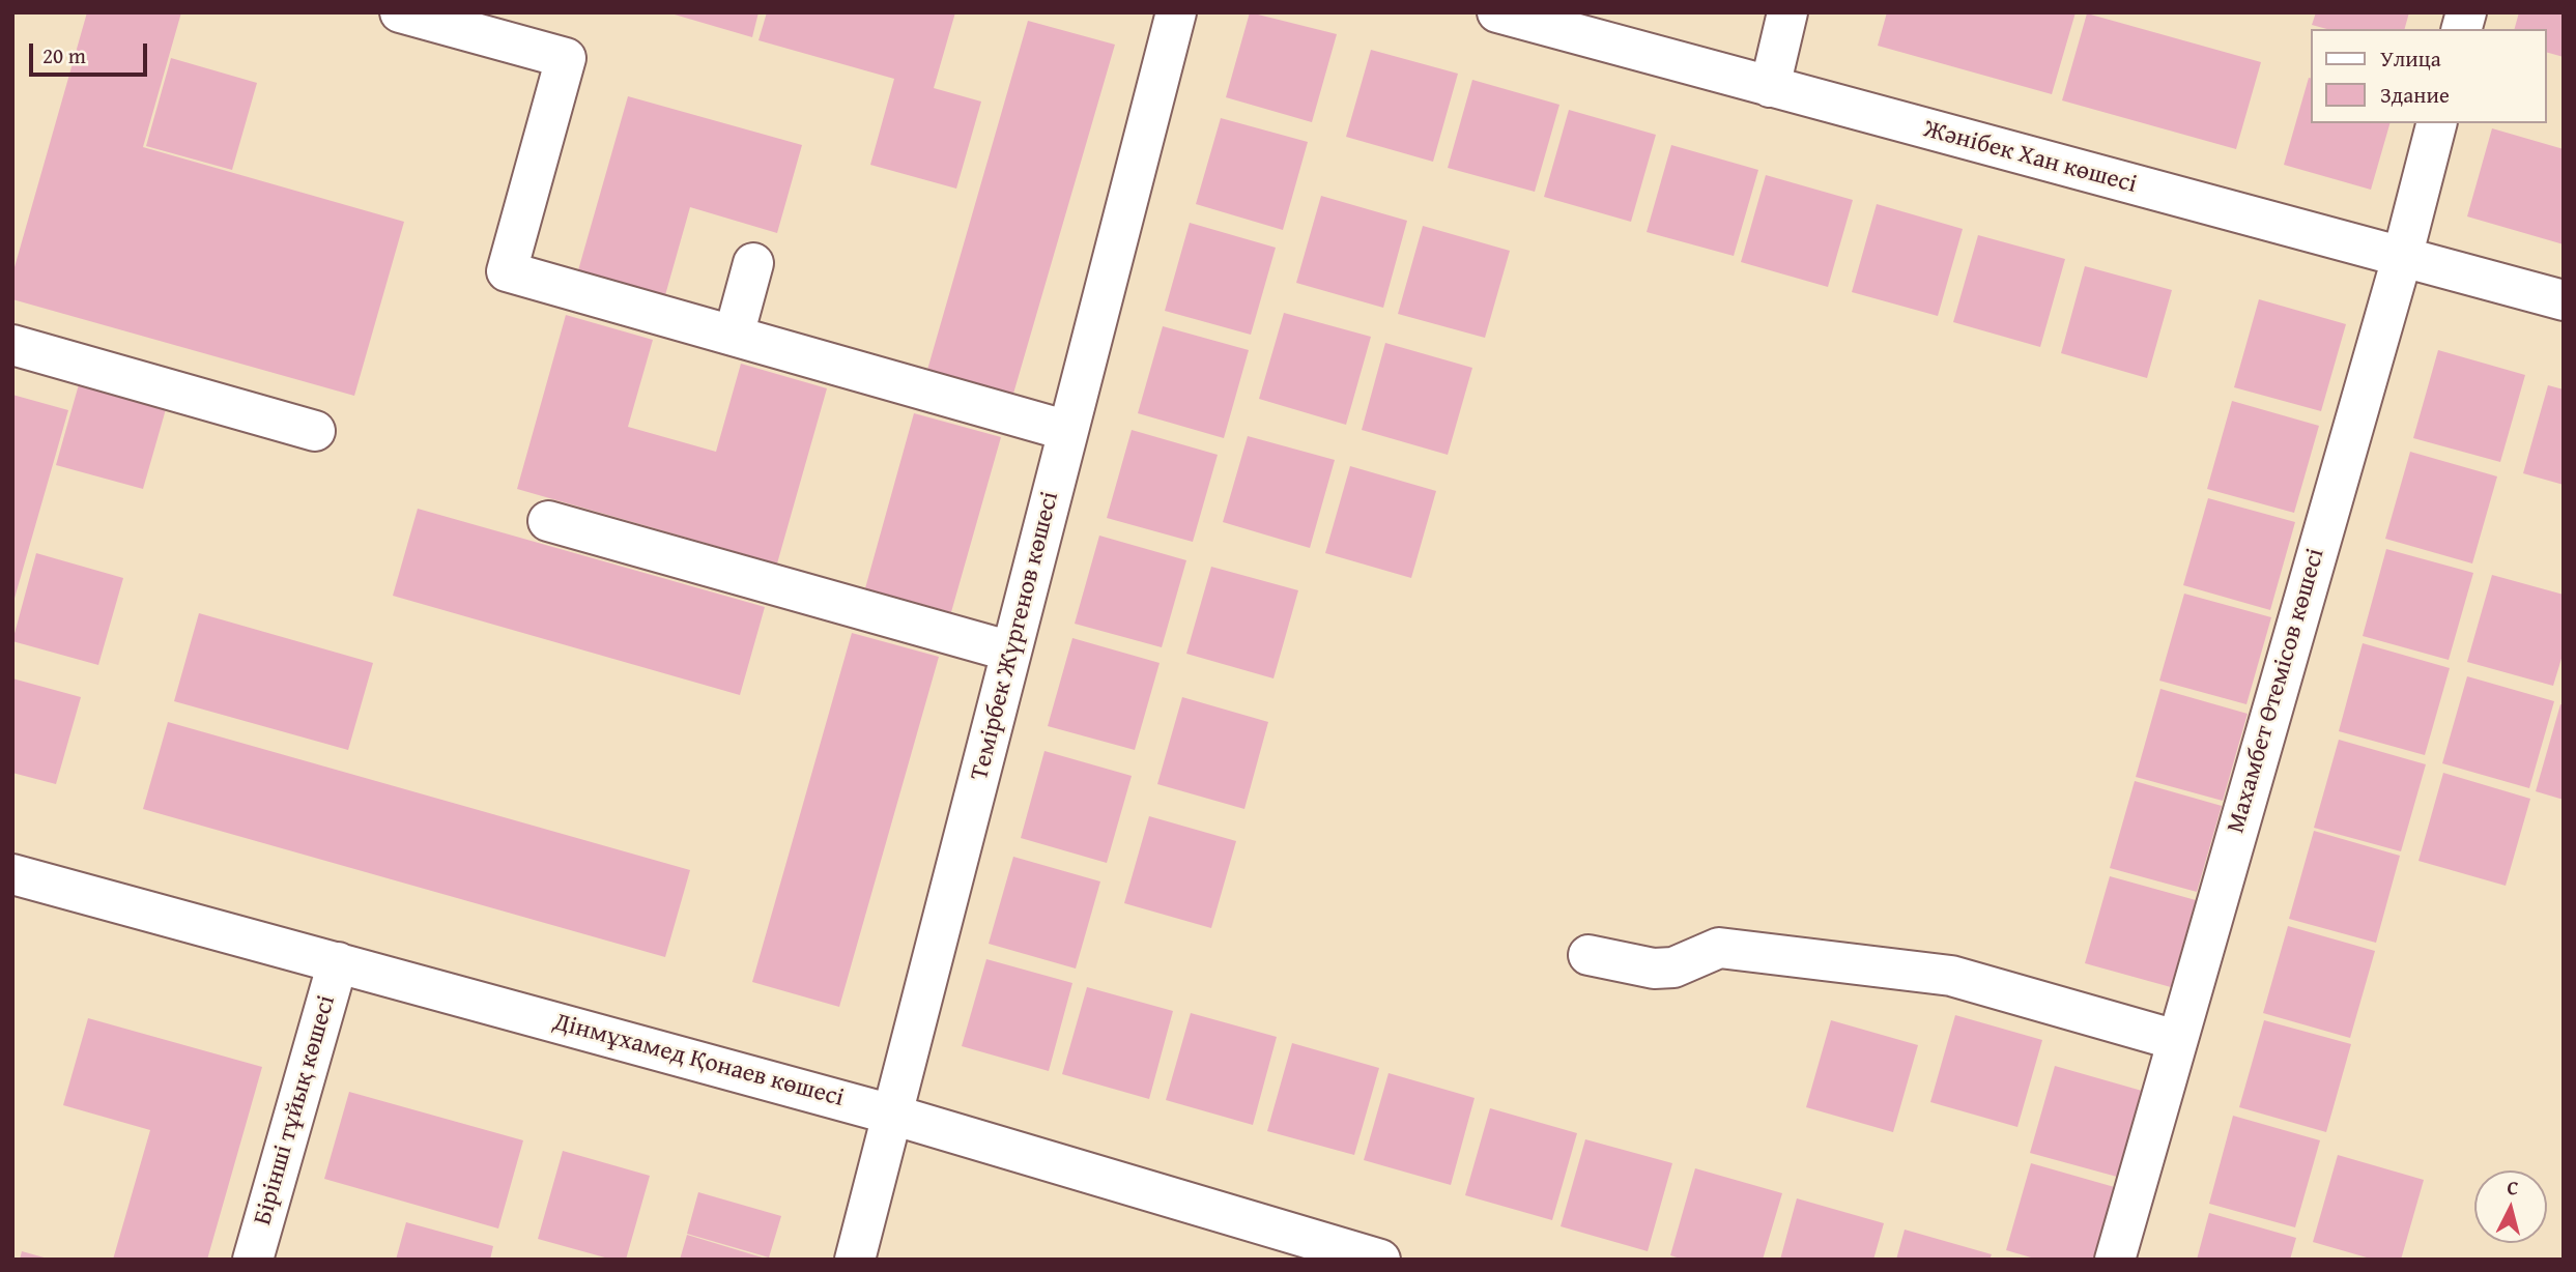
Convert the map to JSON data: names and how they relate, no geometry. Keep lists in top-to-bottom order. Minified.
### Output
{"streets":{"street":["Жәнібек Хан көшесі","Темірбек Жүргенов көшесі","Махамбет Өтемісов көшесі","Дінмұхамед Қонаев көшесі","Бірінші тұйық көшесі"]},"crossings":[["Жәнібек Хан көшесі","Махамбет Өтемісов көшесі"],["Темірбек Жүргенов көшесі","Дінмұхамед Қонаев көшесі"],["Дінмұхамед Қонаев көшесі","Бірінші тұйық көшесі"]],"legend":["Улица","Здание"],"scale_bar":"20 m","north":"top"}
